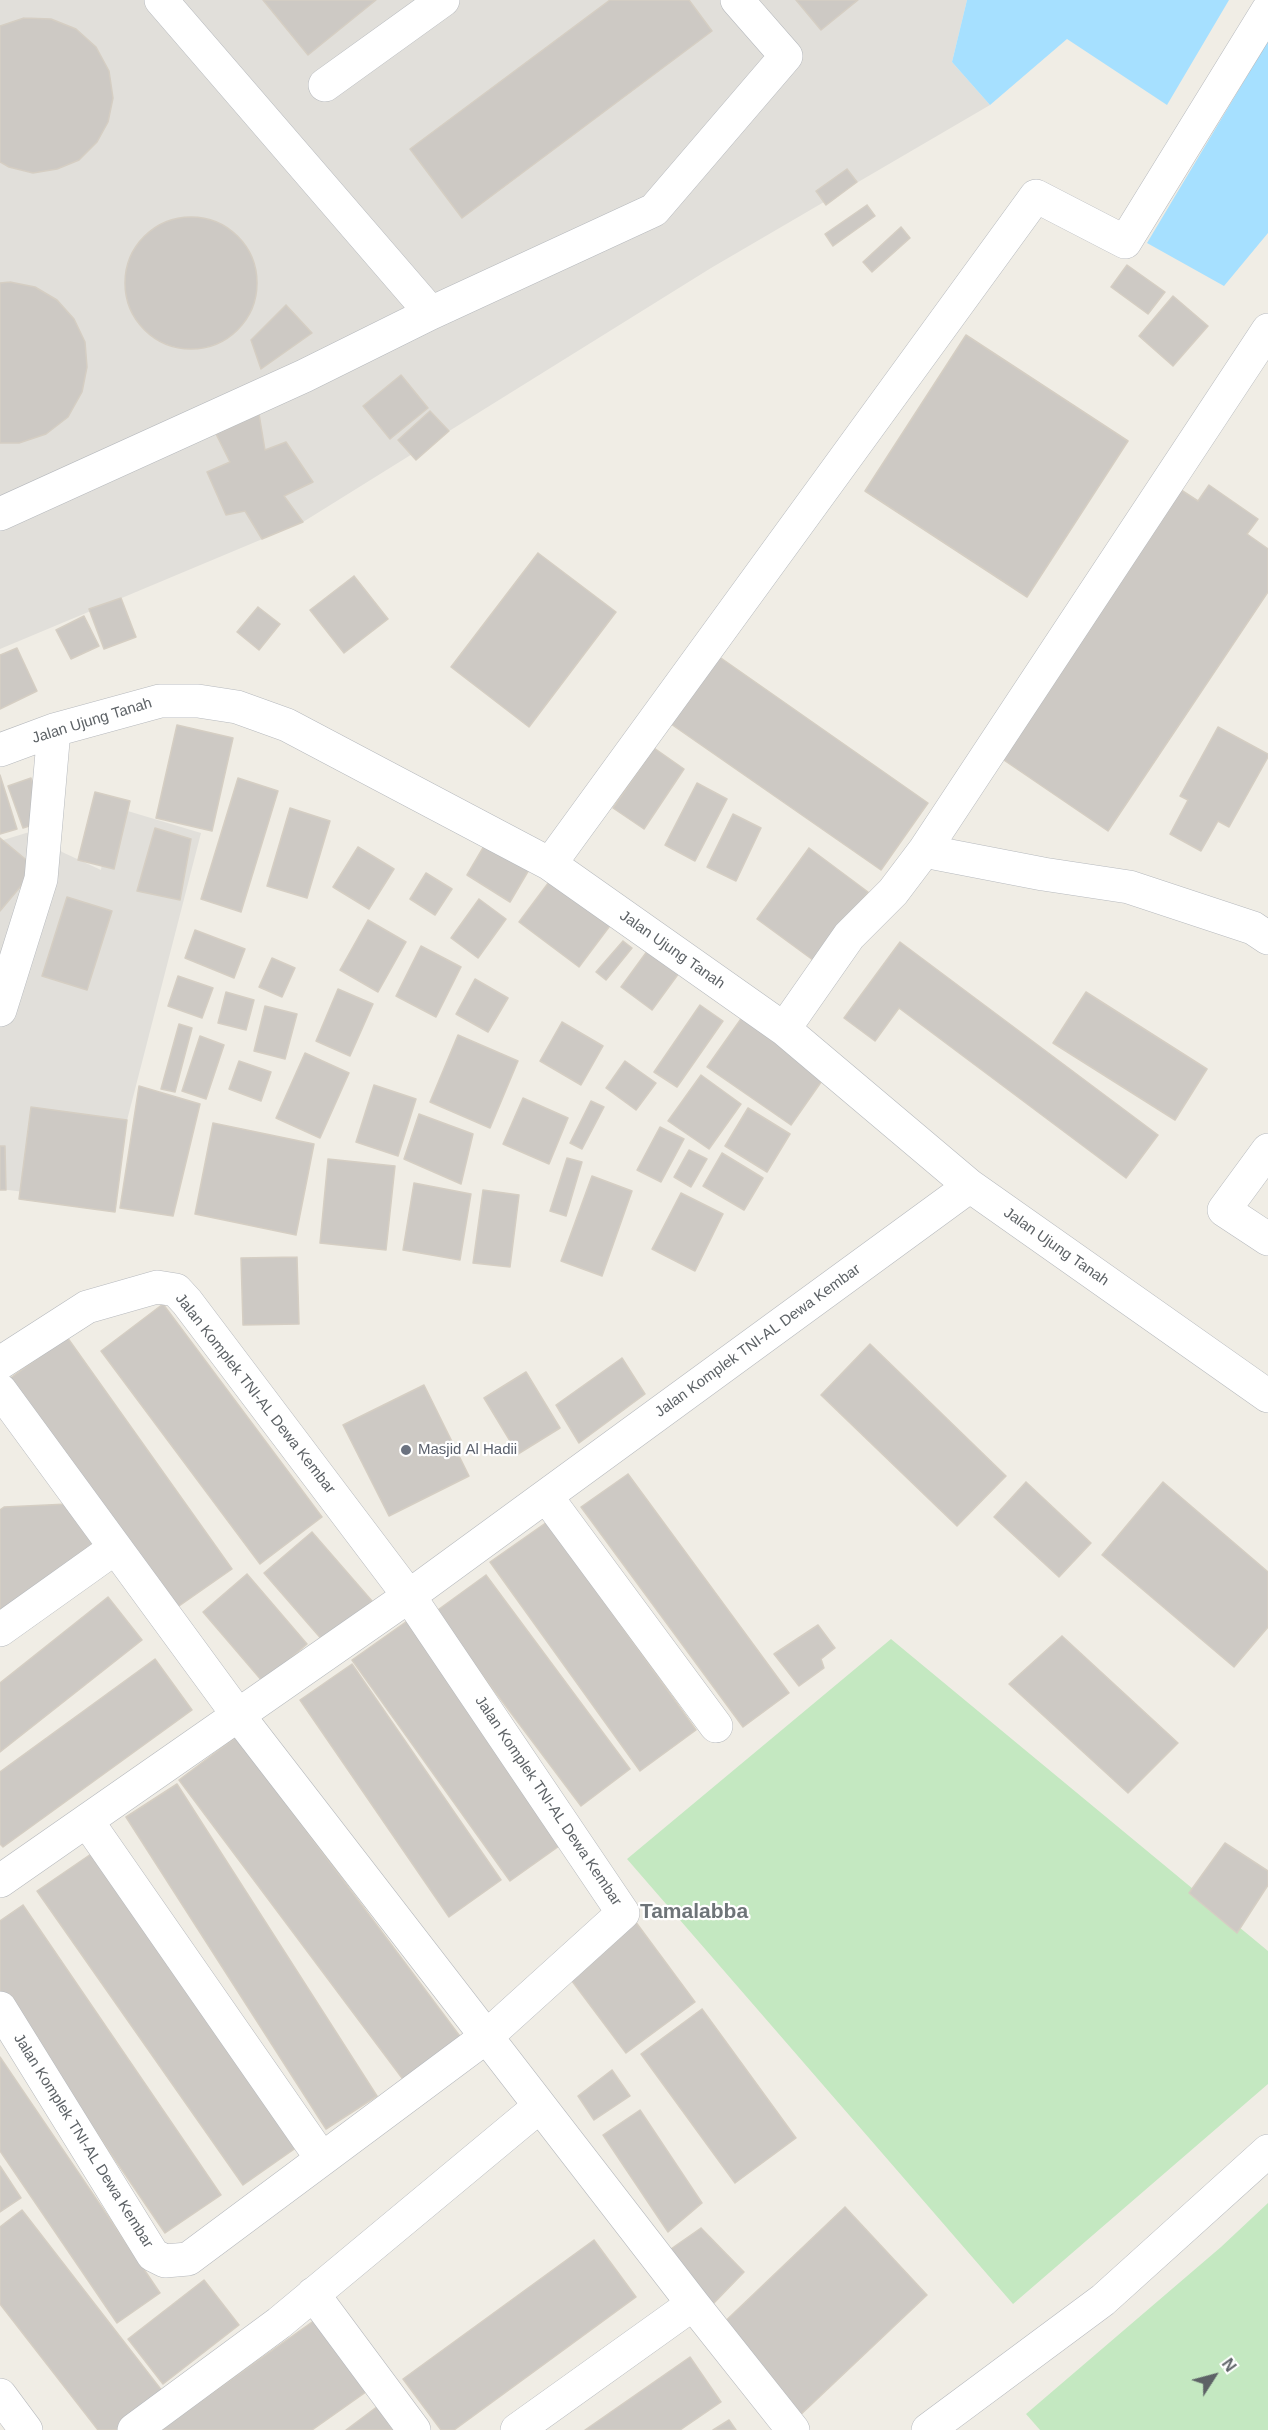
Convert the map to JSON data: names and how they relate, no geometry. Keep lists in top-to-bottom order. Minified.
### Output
{"streets":{"street":["Jalan Ujung Tanah","Jalan Komplek TNI-AL Dewa Kembar"]},"crossings":[["Jalan Ujung Tanah","Jalan Komplek TNI-AL Dewa Kembar"]],"districts":["Tamalabba"],"places":["Masjid Al Hadii"],"north":"top right"}
